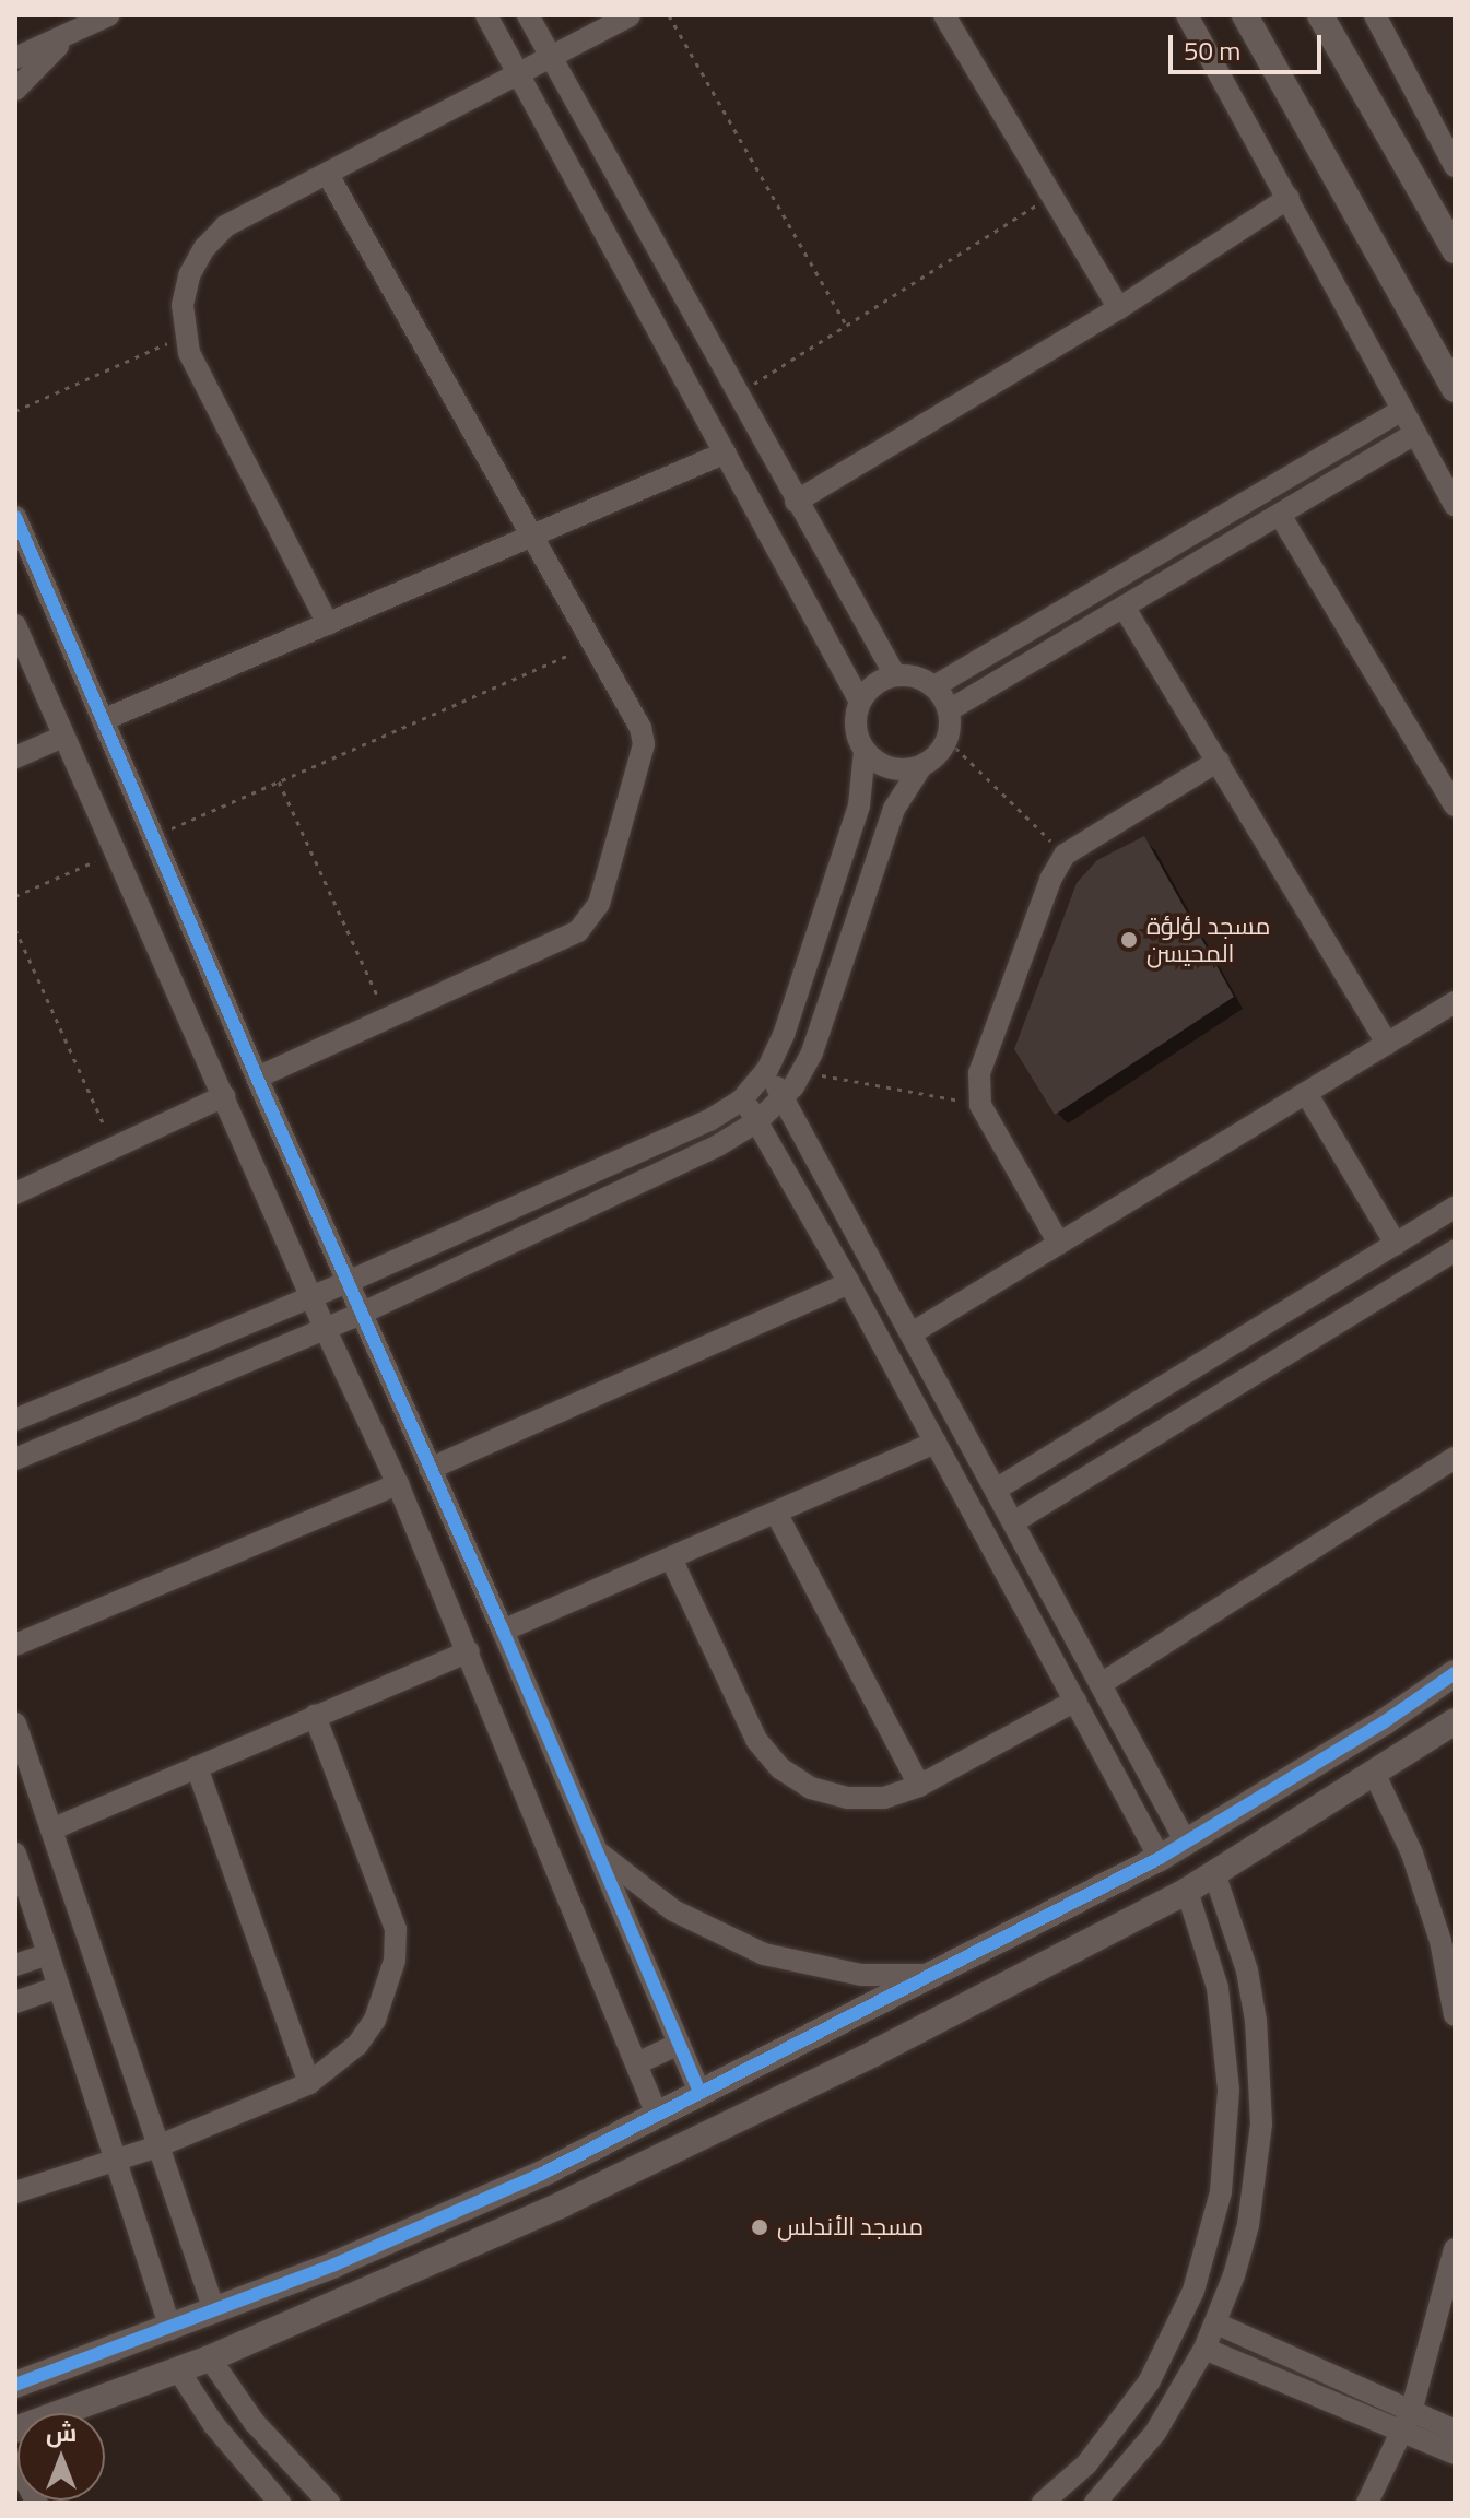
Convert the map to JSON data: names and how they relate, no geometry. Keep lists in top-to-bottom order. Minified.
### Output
{"places":["مسجد لؤلؤة المحيسن","مسجد الأندلس"],"scale_bar":"50 m","north":"top"}
